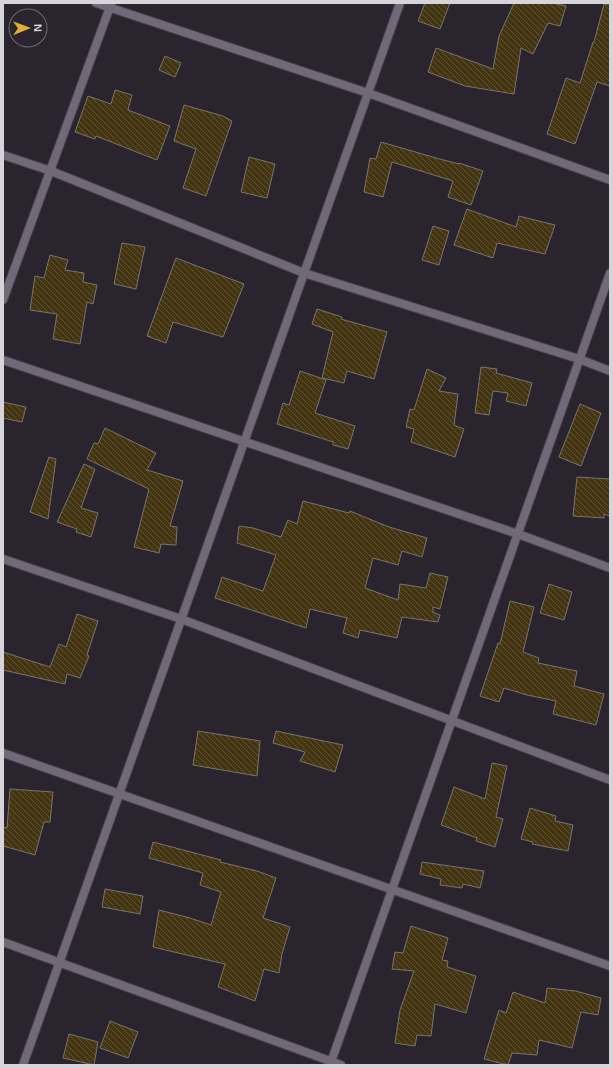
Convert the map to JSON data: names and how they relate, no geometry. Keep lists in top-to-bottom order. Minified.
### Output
{"north":"right"}
